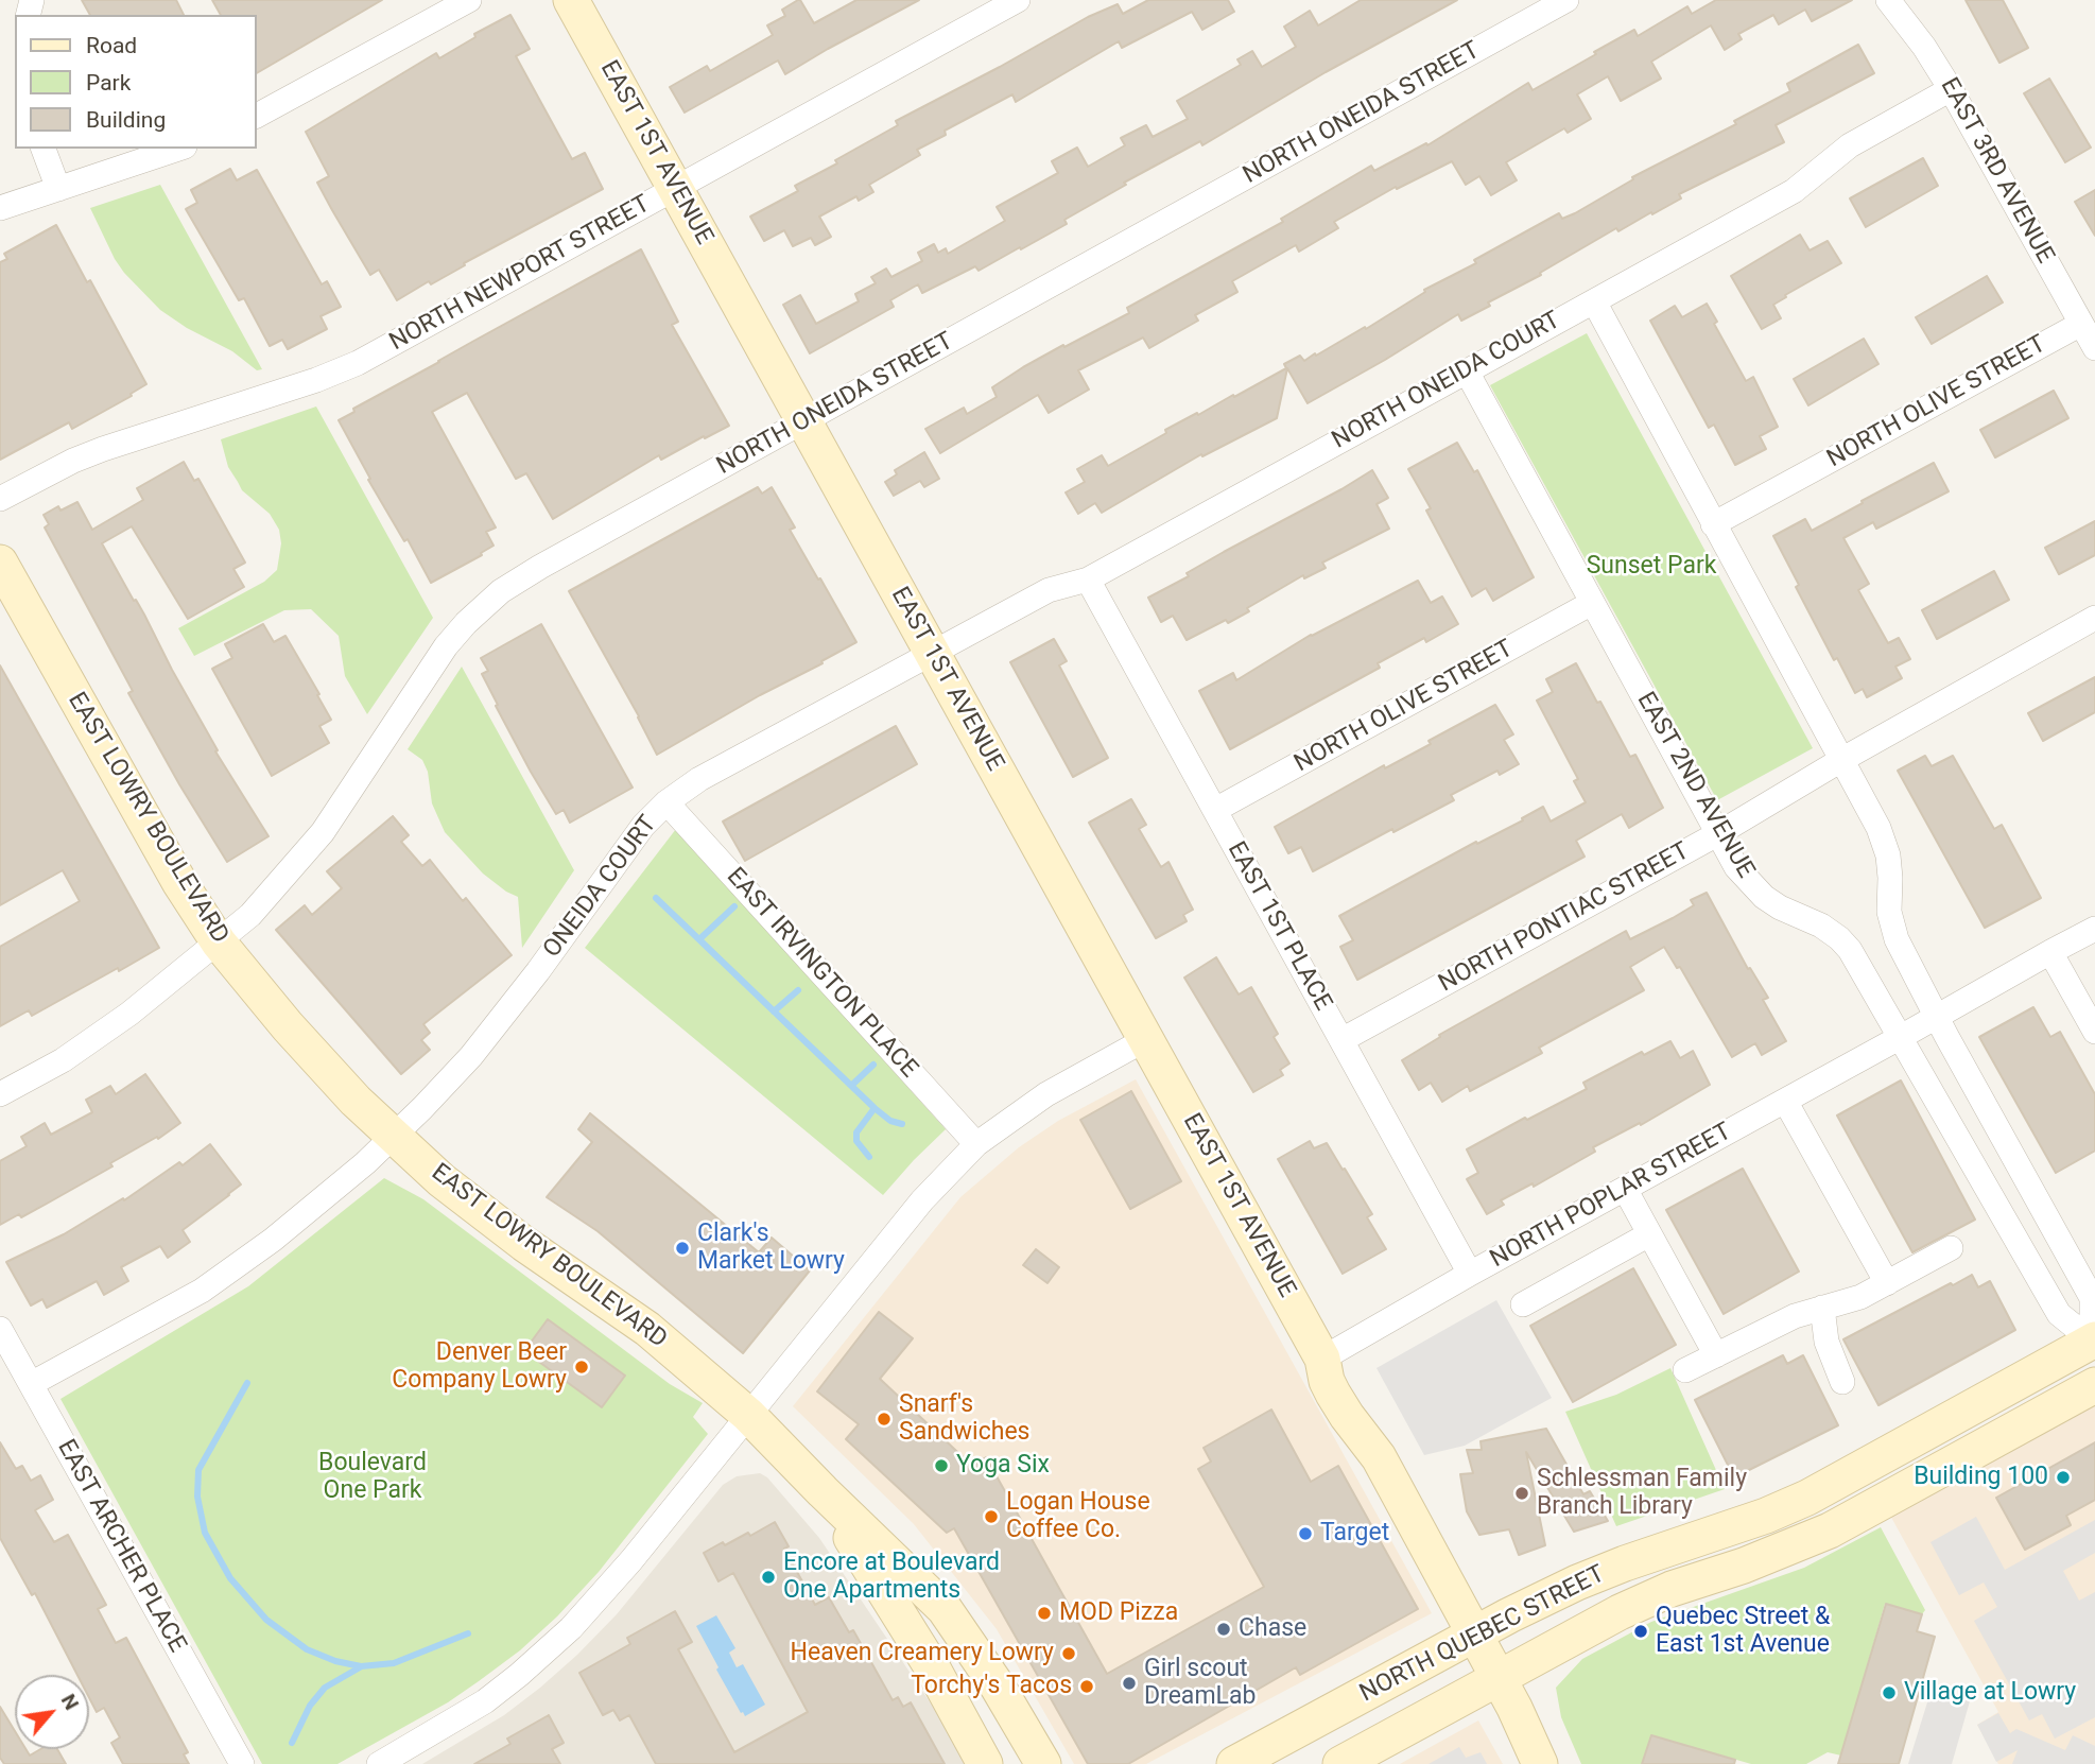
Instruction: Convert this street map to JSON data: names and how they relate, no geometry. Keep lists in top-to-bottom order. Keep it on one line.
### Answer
{"streets":{"street":["NORTH ONEIDA STREET","EAST 1ST AVENUE","EAST 3RD AVENUE","NORTH NEWPORT STREET","NORTH ONEIDA COURT","NORTH OLIVE STREET","EAST 2ND AVENUE","EAST LOWRY BOULEVARD","ONEIDA COURT","NORTH PONTIAC STREET","EAST 1ST PLACE","EAST IRVINGTON PLACE","NORTH POPLAR STREET","EAST ARCHER PLACE","NORTH QUEBEC STREET"]},"crossings":[["NORTH ONEIDA STREET","EAST 1ST AVENUE"],["NORTH ONEIDA STREET","EAST LOWRY BOULEVARD"],["EAST 1ST AVENUE","NORTH NEWPORT STREET"],["EAST 1ST AVENUE","NORTH ONEIDA COURT"],["EAST 1ST AVENUE","ONEIDA COURT"],["EAST 1ST AVENUE","NORTH POPLAR STREET"],["EAST 1ST AVENUE","NORTH QUEBEC STREET"],["EAST 3RD AVENUE","NORTH ONEIDA COURT"],["EAST 3RD AVENUE","NORTH OLIVE STREET"],["NORTH ONEIDA COURT","EAST 2ND AVENUE"],["NORTH ONEIDA COURT","ONEIDA COURT"],["NORTH ONEIDA COURT","EAST 1ST PLACE"],["NORTH OLIVE STREET","EAST 2ND AVENUE"],["NORTH OLIVE STREET","EAST 1ST PLACE"],["EAST 2ND AVENUE","NORTH PONTIAC STREET"],["EAST 2ND AVENUE","NORTH POPLAR STREET"],["EAST 2ND AVENUE","NORTH QUEBEC STREET"],["EAST LOWRY BOULEVARD","ONEIDA COURT"],["ONEIDA COURT","EAST IRVINGTON PLACE"],["ONEIDA COURT","EAST ARCHER PLACE"],["NORTH PONTIAC STREET","EAST 1ST PLACE"],["EAST 1ST PLACE","NORTH POPLAR STREET"]],"parks":["Sunset Park","Boulevard One Park"],"places":["Clark's Market Lowry","Denver Beer Company Lowry","Snarf's Sandwiches","Yoga Six","Building 100","Schlessman Family Branch Library","Logan House Coffee Co.","Target","Encore at Boulevard One Apartments","MOD Pizza","Chase","Quebec Street & East 1st Avenue","Heaven Creamery Lowry","Girl scout DreamLab","Torchy's Tacos","Village at Lowry"],"legend":["Road","Park","Building"],"north":"top right"}
